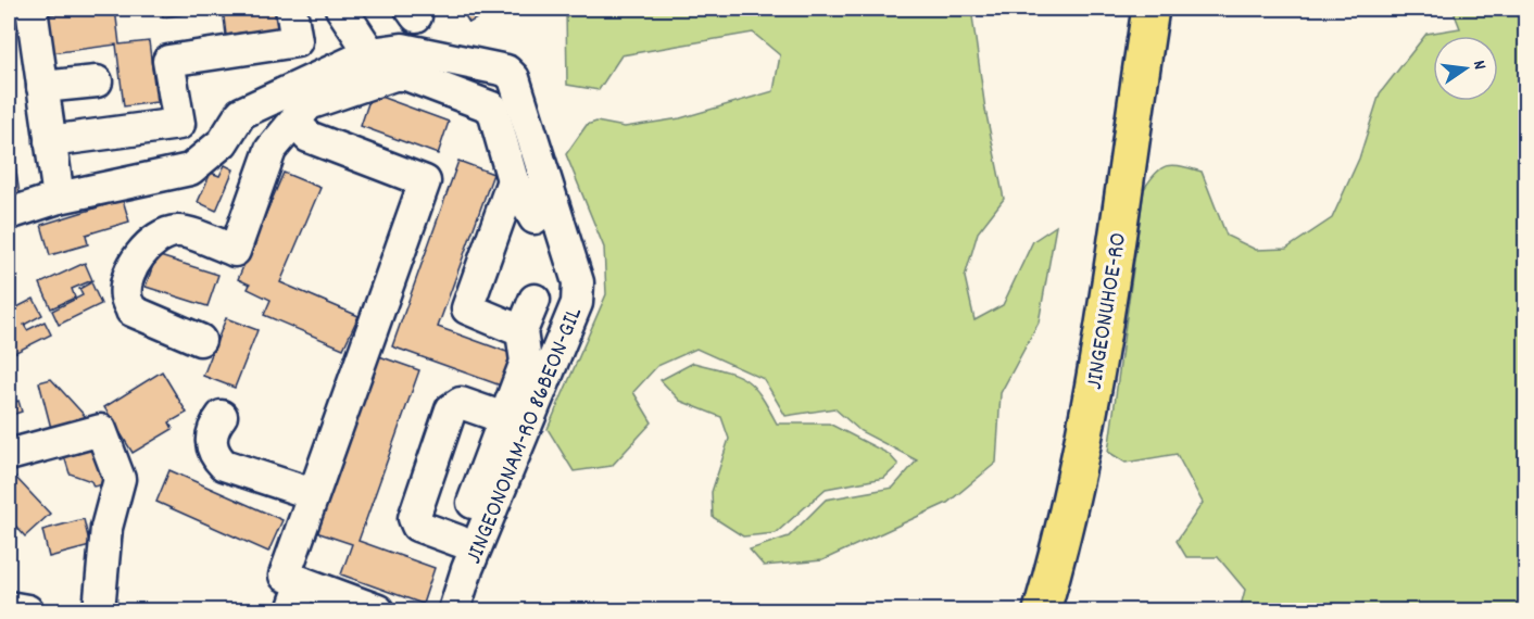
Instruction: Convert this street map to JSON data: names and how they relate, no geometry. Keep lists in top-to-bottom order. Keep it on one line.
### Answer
{"streets":{"main road":["JINGEONUHOE-RO"],"street":["JINGEONONAM-RO 86BEON-GIL"]},"north":"right"}
